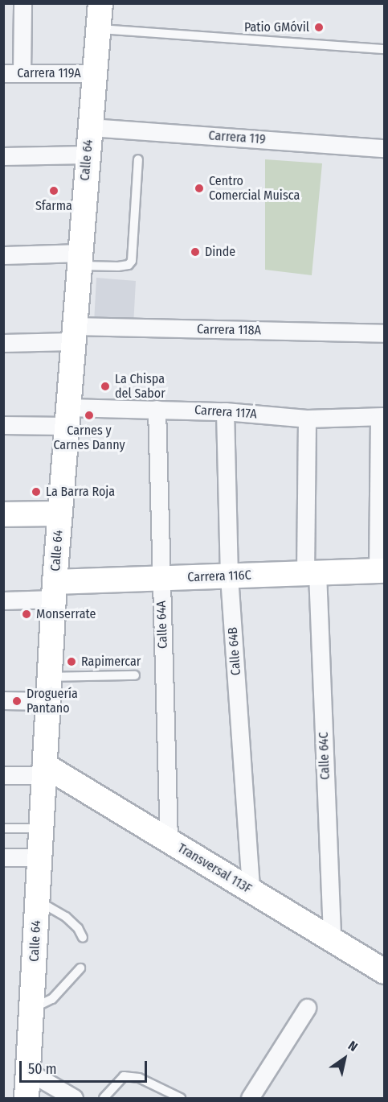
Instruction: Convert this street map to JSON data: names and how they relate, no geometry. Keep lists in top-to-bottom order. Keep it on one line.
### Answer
{"streets":{"street":["Carrera 119A","Carrera 119","Calle 64","Carrera 118A","Carrera 117A","Carrera 116C","Calle 64A","Calle 64B","Calle 64C","Transversal 113F"]},"crossings":[["Carrera 119A","Calle 64"],["Carrera 119","Calle 64"],["Calle 64","Carrera 118A"],["Calle 64","Carrera 117A"],["Calle 64","Carrera 116C"],["Calle 64","Transversal 113F"],["Carrera 117A","Calle 64A"],["Carrera 117A","Calle 64B"],["Carrera 117A","Calle 64C"],["Carrera 116C","Calle 64A"],["Carrera 116C","Calle 64B"],["Carrera 116C","Calle 64C"],["Calle 64A","Transversal 113F"],["Calle 64B","Transversal 113F"],["Calle 64C","Transversal 113F"]],"places":["Patio GMóvil","Centro Comercial Muisca","Sfarma","Dinde","La Chispa del Sabor","Carnes y Carnes Danny","La Barra Roja","Monserrate","Rapimercar","Droguería Pantano"],"scale_bar":"50 m","north":"top right"}
